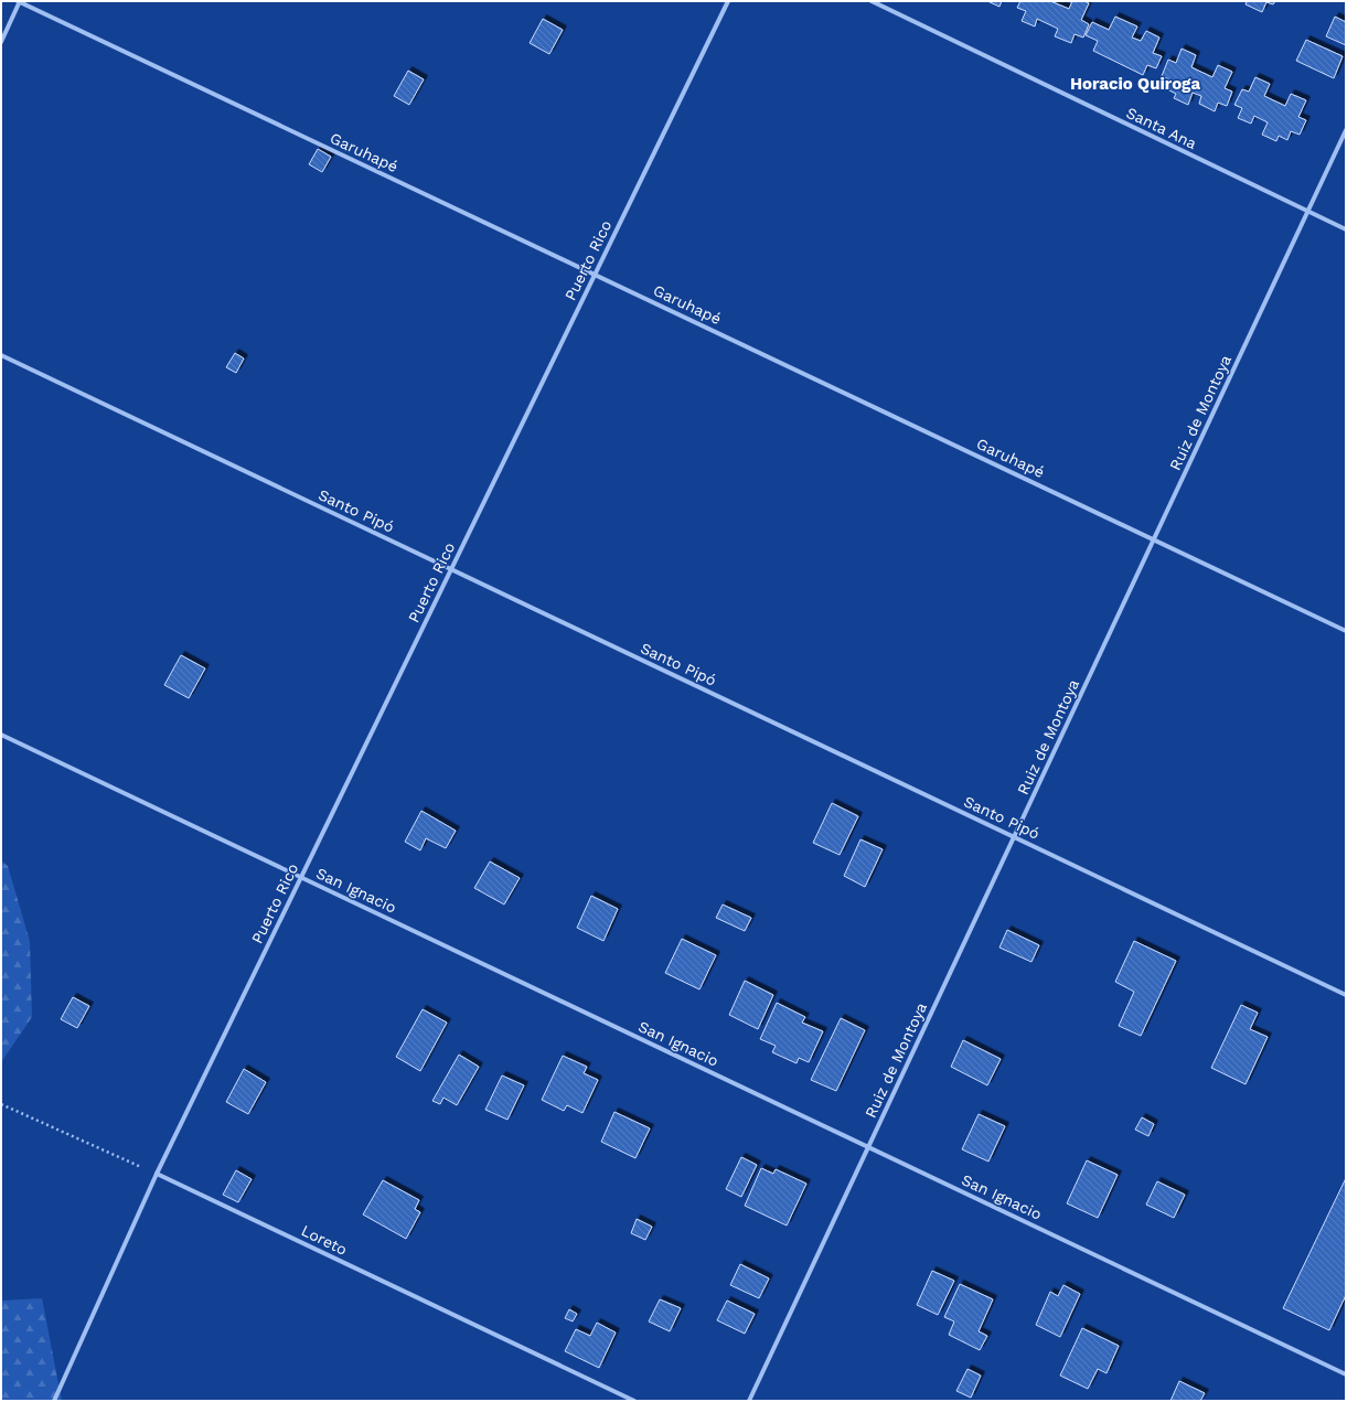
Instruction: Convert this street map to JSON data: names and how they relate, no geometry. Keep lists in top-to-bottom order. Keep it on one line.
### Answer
{"streets":{"street":["Santa Ana","Garuhapé","Puerto Rico","Ruiz de Montoya","Santo Pipó","San Ignacio","Loreto"]},"crossings":[["Santa Ana","Ruiz de Montoya"],["Garuhapé","Puerto Rico"],["Garuhapé","Ruiz de Montoya"],["Puerto Rico","Santo Pipó"],["Puerto Rico","San Ignacio"],["Puerto Rico","Loreto"],["Ruiz de Montoya","Santo Pipó"],["Ruiz de Montoya","San Ignacio"]],"districts":["Horacio Quiroga"]}
